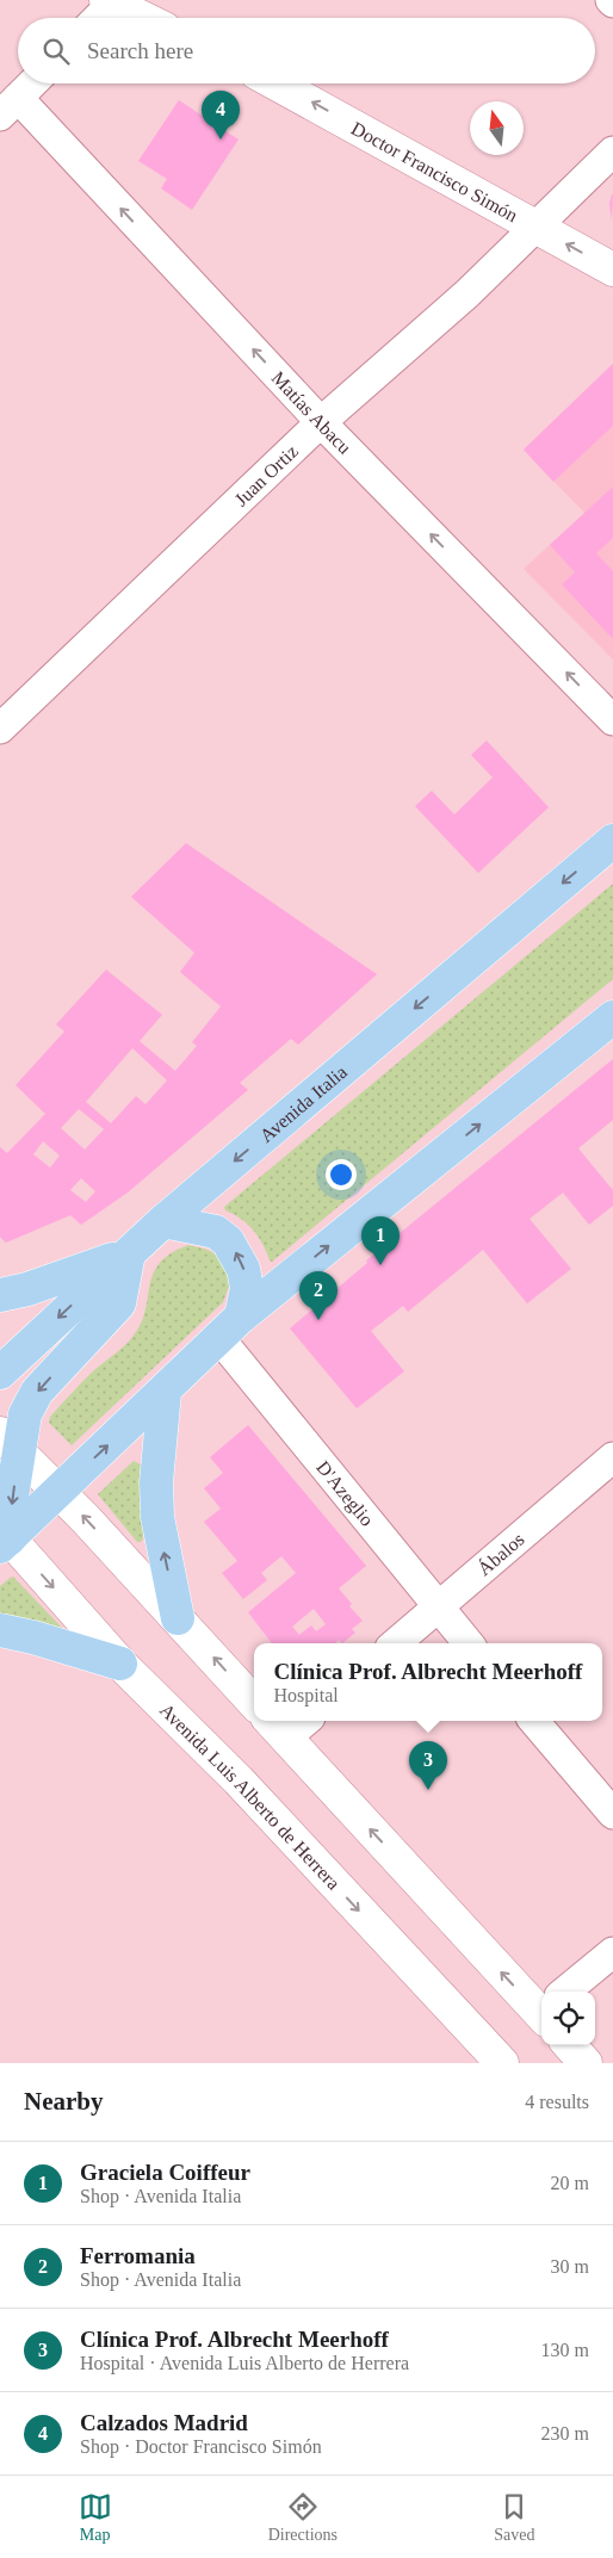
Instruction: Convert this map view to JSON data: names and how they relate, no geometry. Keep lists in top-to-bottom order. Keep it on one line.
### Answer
{"streets":{"main road":["Doctor Francisco Simón","Avenida Italia","Avenida Luis Alberto de Herrera"],"street":["Matías Abacu","Juan Ortiz","D'Azeglio","Ábalos"]},"crossings":[["Doctor Francisco Simón","Juan Ortiz"],["Matías Abacu","Juan Ortiz"],["D'Azeglio","Ábalos"]],"one_way":["Doctor Francisco Simón","Matías Abacu"],"north":"top","page":{"search":"Search here","pins":["4","1","2","3"],"popup":["Clínica Prof. Albrecht Meerhoff","Hospital"],"heading":["Nearby","4 results"],"list":[{"mark":"1","name":"Graciela Coiffeur","note":"Shop · Avenida Italia","value":"20 m"},{"mark":"2","name":"Ferromania","note":"Shop · Avenida Italia","value":"30 m"},{"mark":"3","name":"Clínica Prof. Albrecht Meerhoff","note":"Hospital · Avenida Luis Alberto de Herrera","value":"130 m"},{"mark":"4","name":"Calzados Madrid","note":"Shop · Doctor Francisco Simón","value":"230 m"}],"nav":["Map","Directions","Saved"]}}
